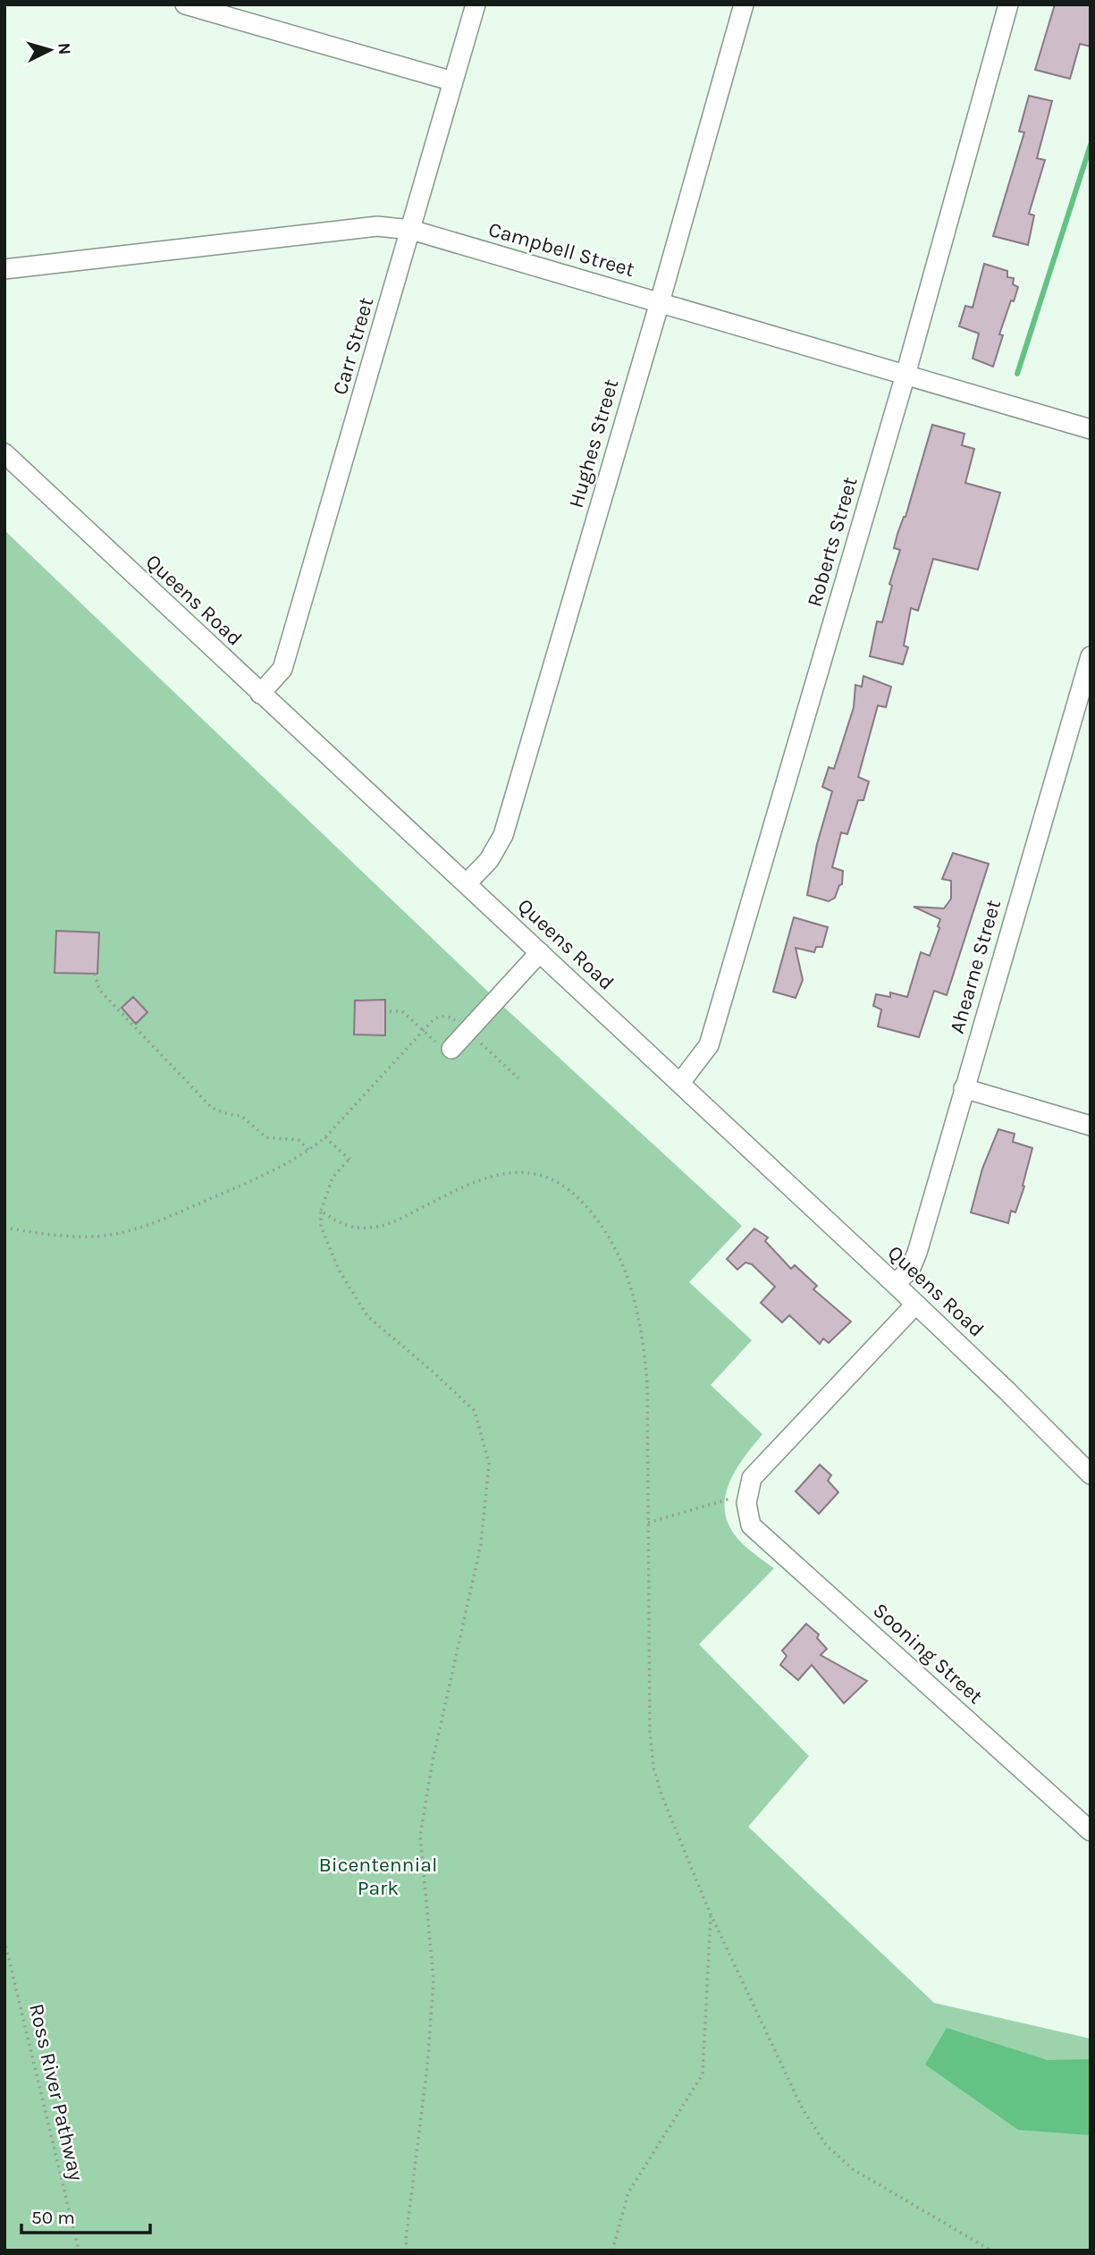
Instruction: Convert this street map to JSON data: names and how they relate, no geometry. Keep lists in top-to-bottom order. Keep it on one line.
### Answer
{"streets":{"street":["Campbell Street","Carr Street","Hughes Street","Roberts Street","Queens Road","Ahearne Street","Sooning Street"],"path":["Ross River Pathway"]},"crossings":[["Campbell Street","Carr Street"],["Campbell Street","Hughes Street"],["Campbell Street","Roberts Street"],["Carr Street","Queens Road"],["Hughes Street","Queens Road"],["Roberts Street","Queens Road"],["Queens Road","Ahearne Street"]],"parks":["Bicentennial Park"],"scale_bar":"50 m","north":"right"}
